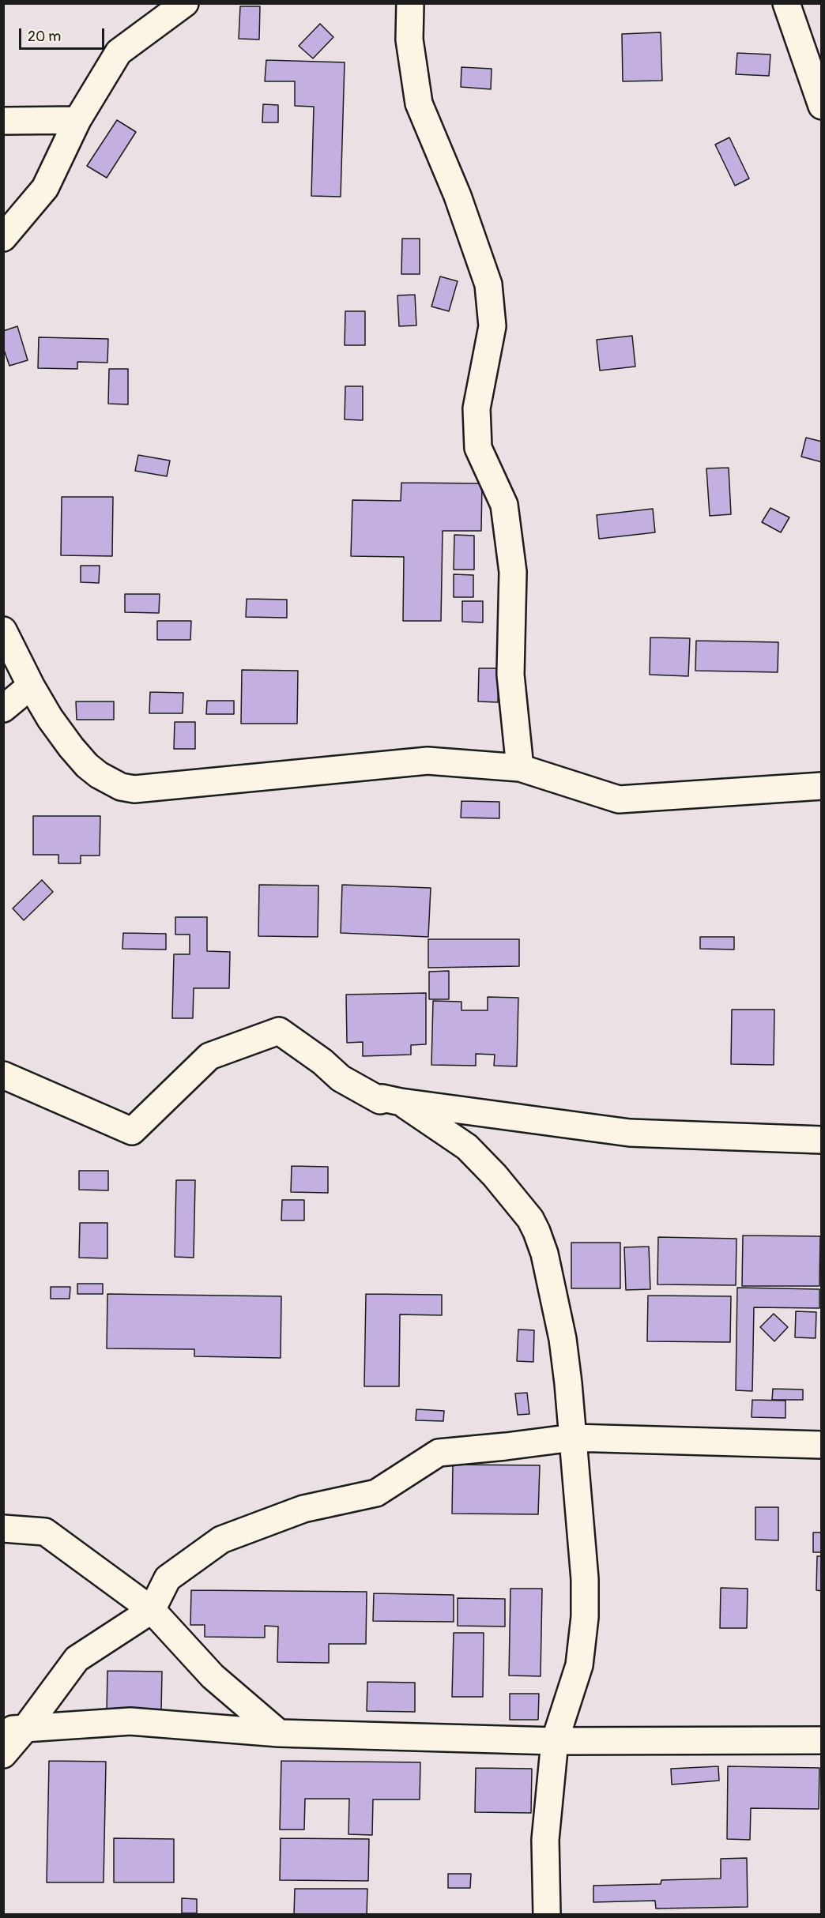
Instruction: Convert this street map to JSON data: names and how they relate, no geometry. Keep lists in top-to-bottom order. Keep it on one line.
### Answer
{"scale_bar":"20 m"}
